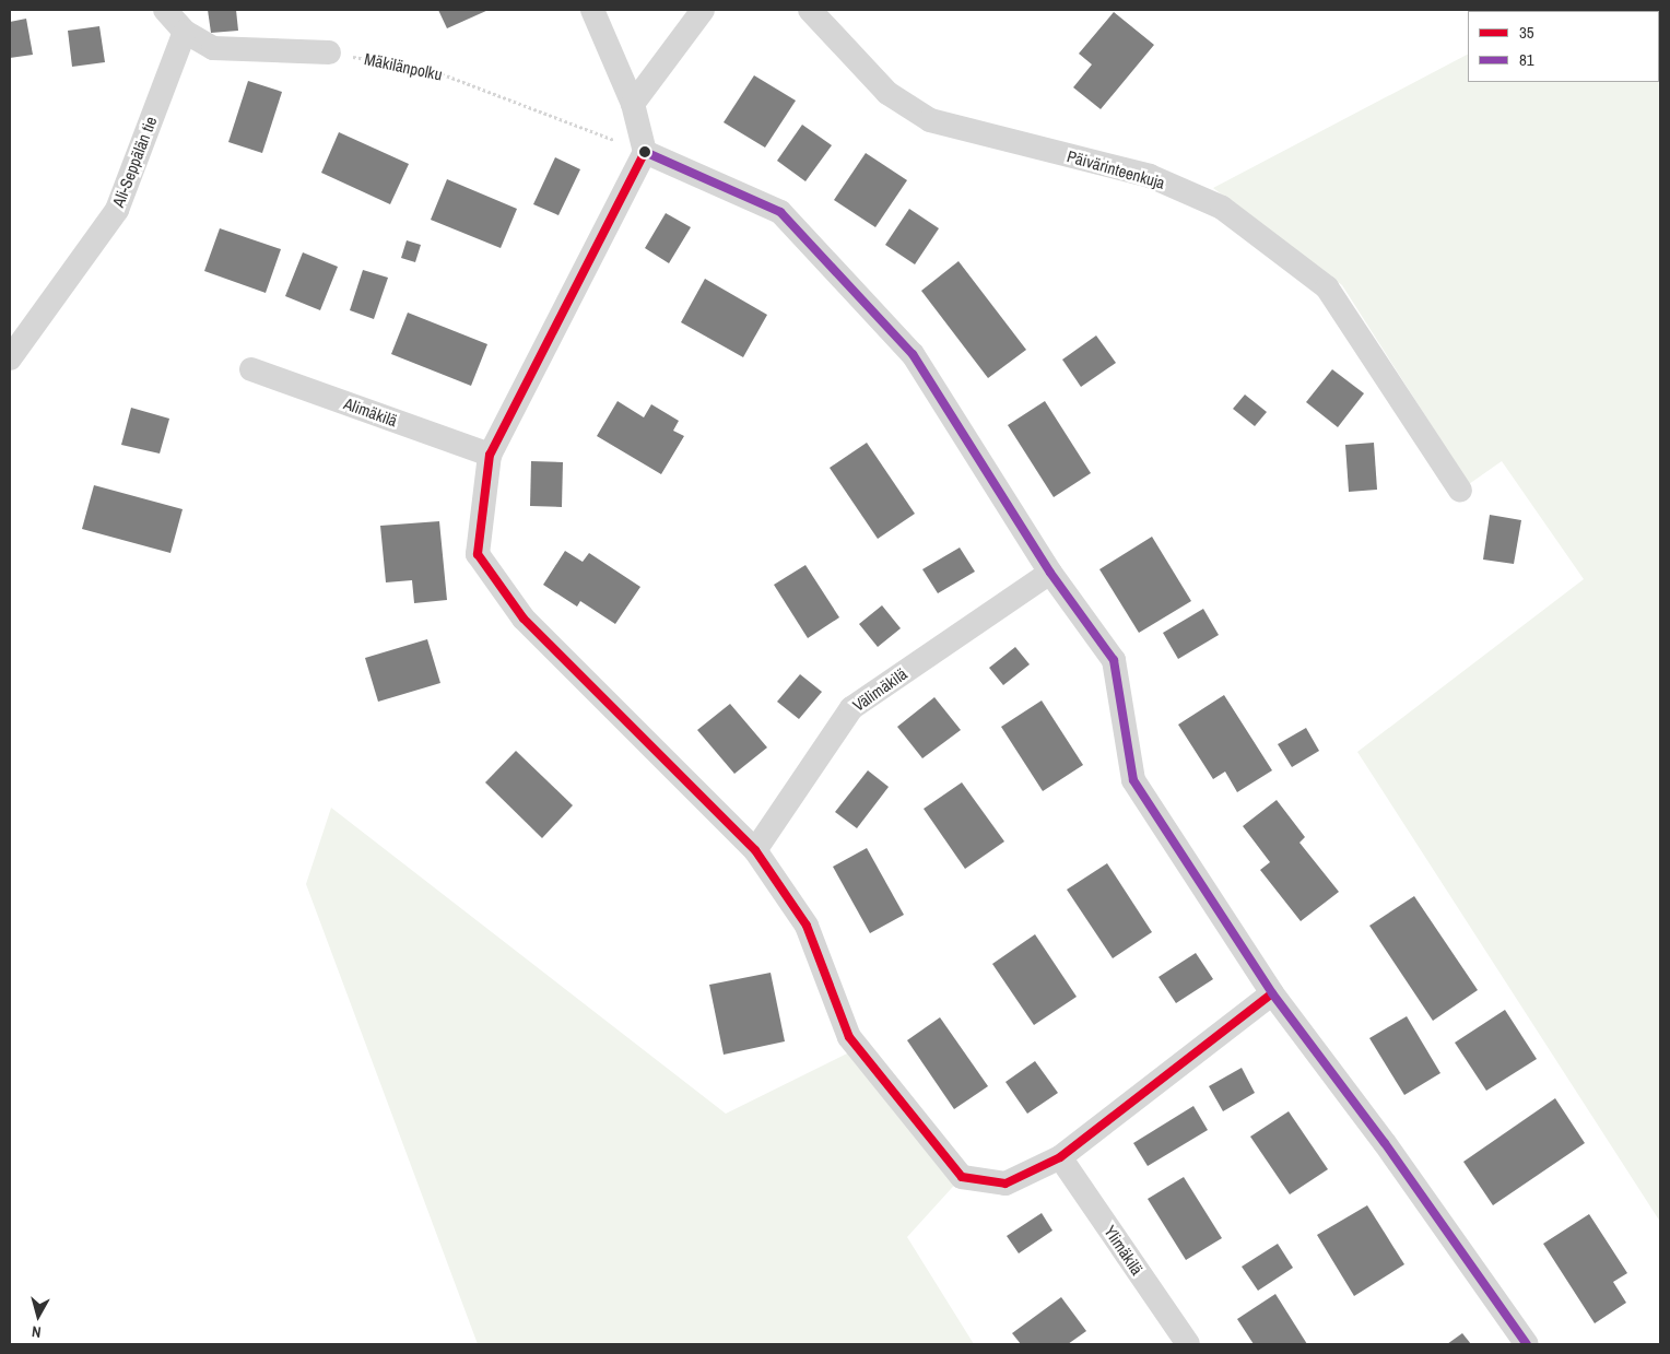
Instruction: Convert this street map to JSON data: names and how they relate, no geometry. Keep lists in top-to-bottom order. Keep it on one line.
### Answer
{"streets":{"street":["Ali-Seppälän tie","Päivärinteenkuja","Alimäkilä","Välimäkilä","Ylimäkilä"],"path":["Mäkilänpolku"]},"lines":["transit line 35","transit line 81"],"legend":["35","81"],"north":"bottom"}
